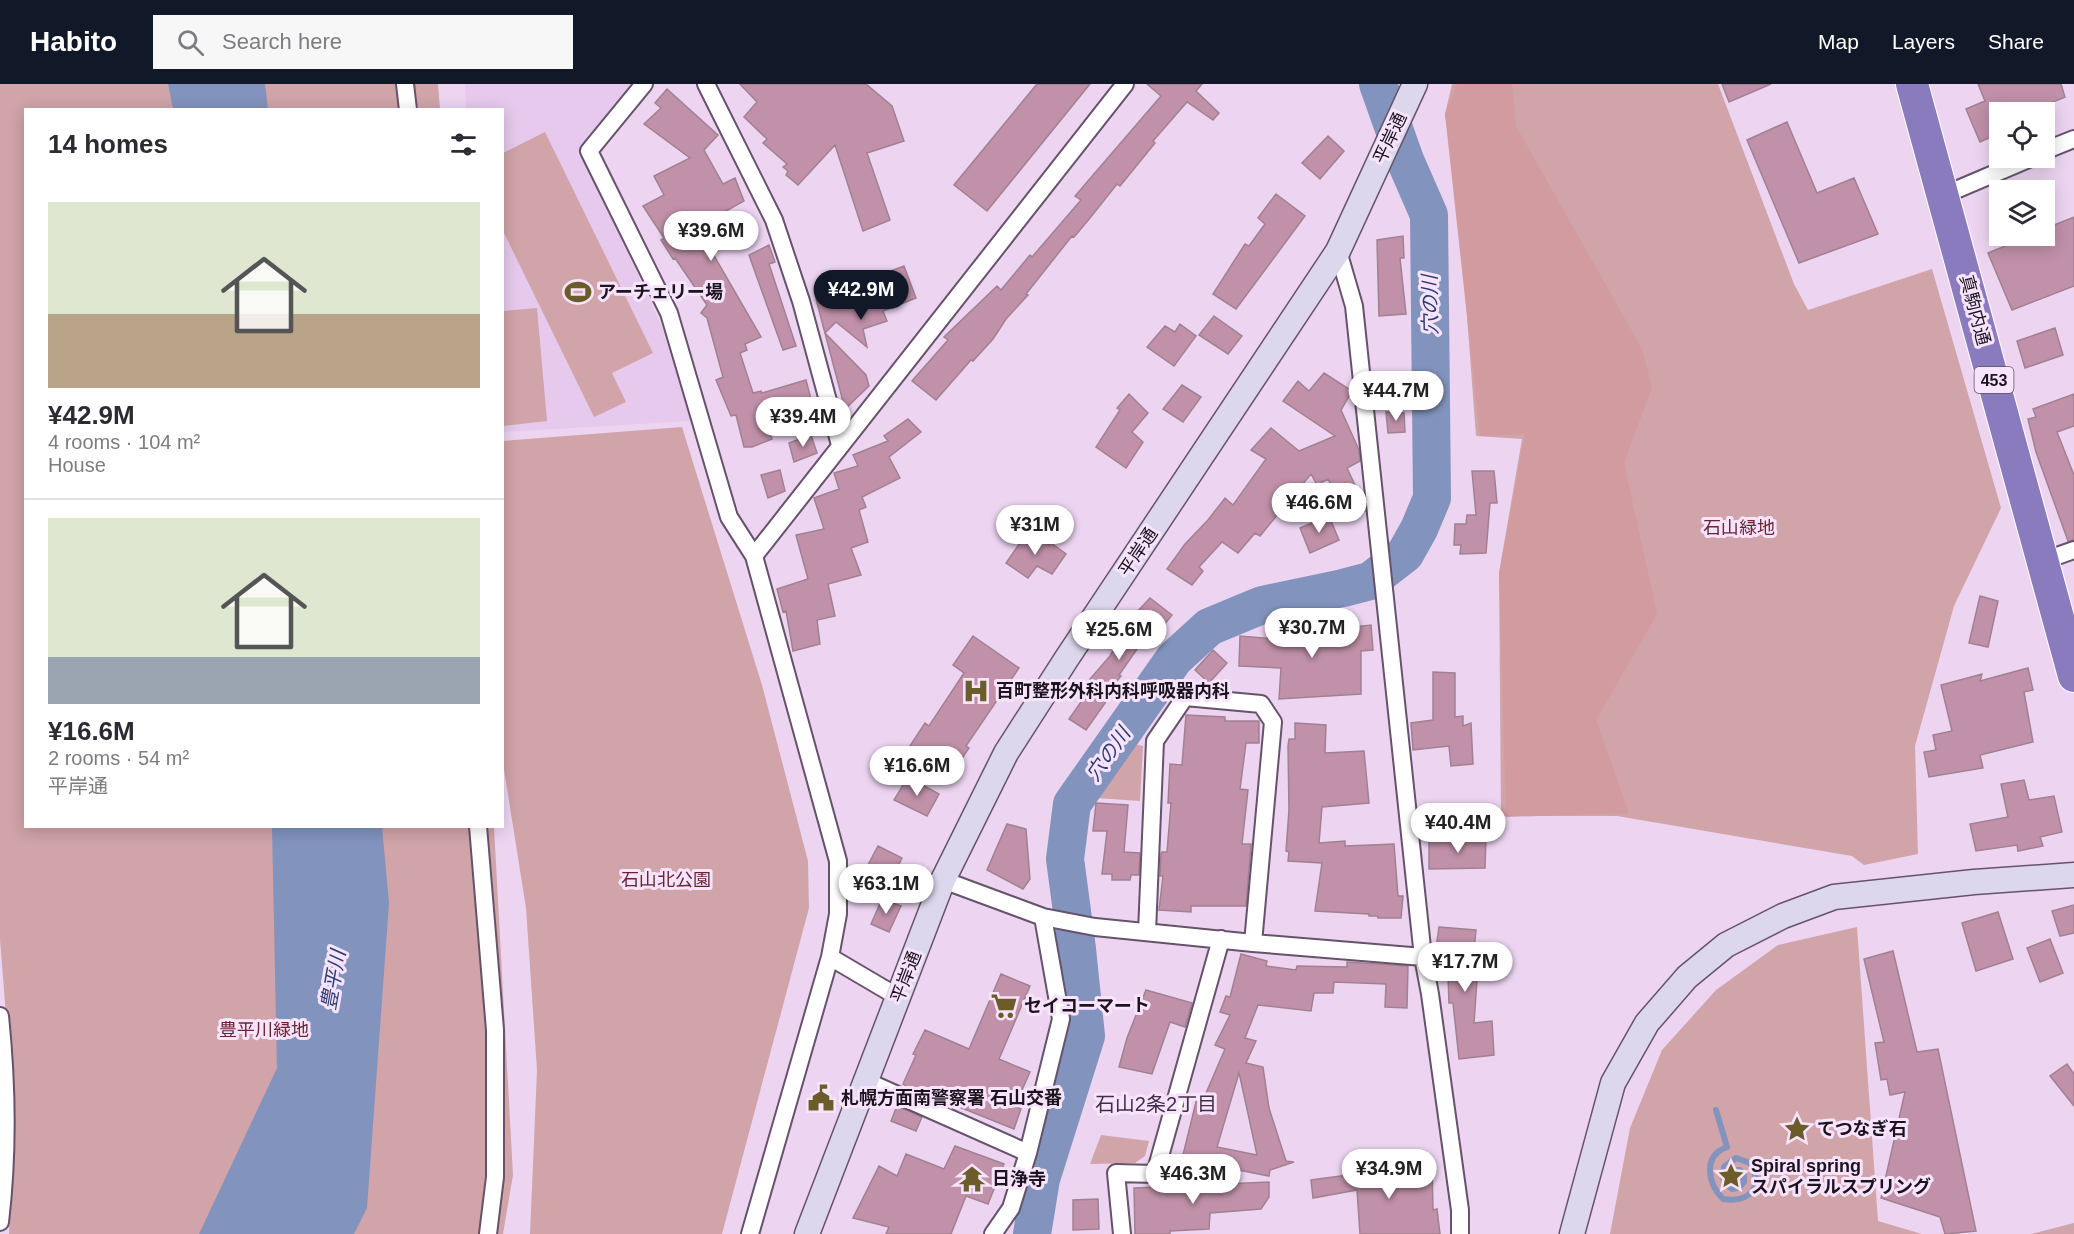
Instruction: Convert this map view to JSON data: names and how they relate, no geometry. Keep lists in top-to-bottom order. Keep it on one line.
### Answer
{"streets":{"highway":["真駒内通","453"],"street":["平岸通"]},"districts":["石山2条2丁目"],"water":["穴の川","豊平川"],"parks":["石山緑地","石山北公園","豊平川緑地"],"places":{"sports":["アーチェリー場"],"hospital":["百町整形外科内科呼吸器内科"],"supermarket":["セイコーマート"],"public building":["札幌方面南警察署 石山交番"],"place":["てつなぎ石","Spiral spring スパイラルスプリング"],"temple":["日浄寺"]},"page":{"header":"Habito","search":"Search here","nav":["Map","Layers","Share"],"heading":"14 homes","list":[{"name":"¥42.9M","note":"4 rooms · 104 m² · House"},{"name":"¥16.6M","note":"2 rooms · 54 m² · 平岸通"}],"price":["¥39.6M","¥42.9M","¥44.7M","¥39.4M","¥46.6M","¥31M","¥30.7M","¥25.6M","¥16.6M","¥40.4M","¥63.1M","¥17.7M","¥34.9M","¥46.3M"]}}
